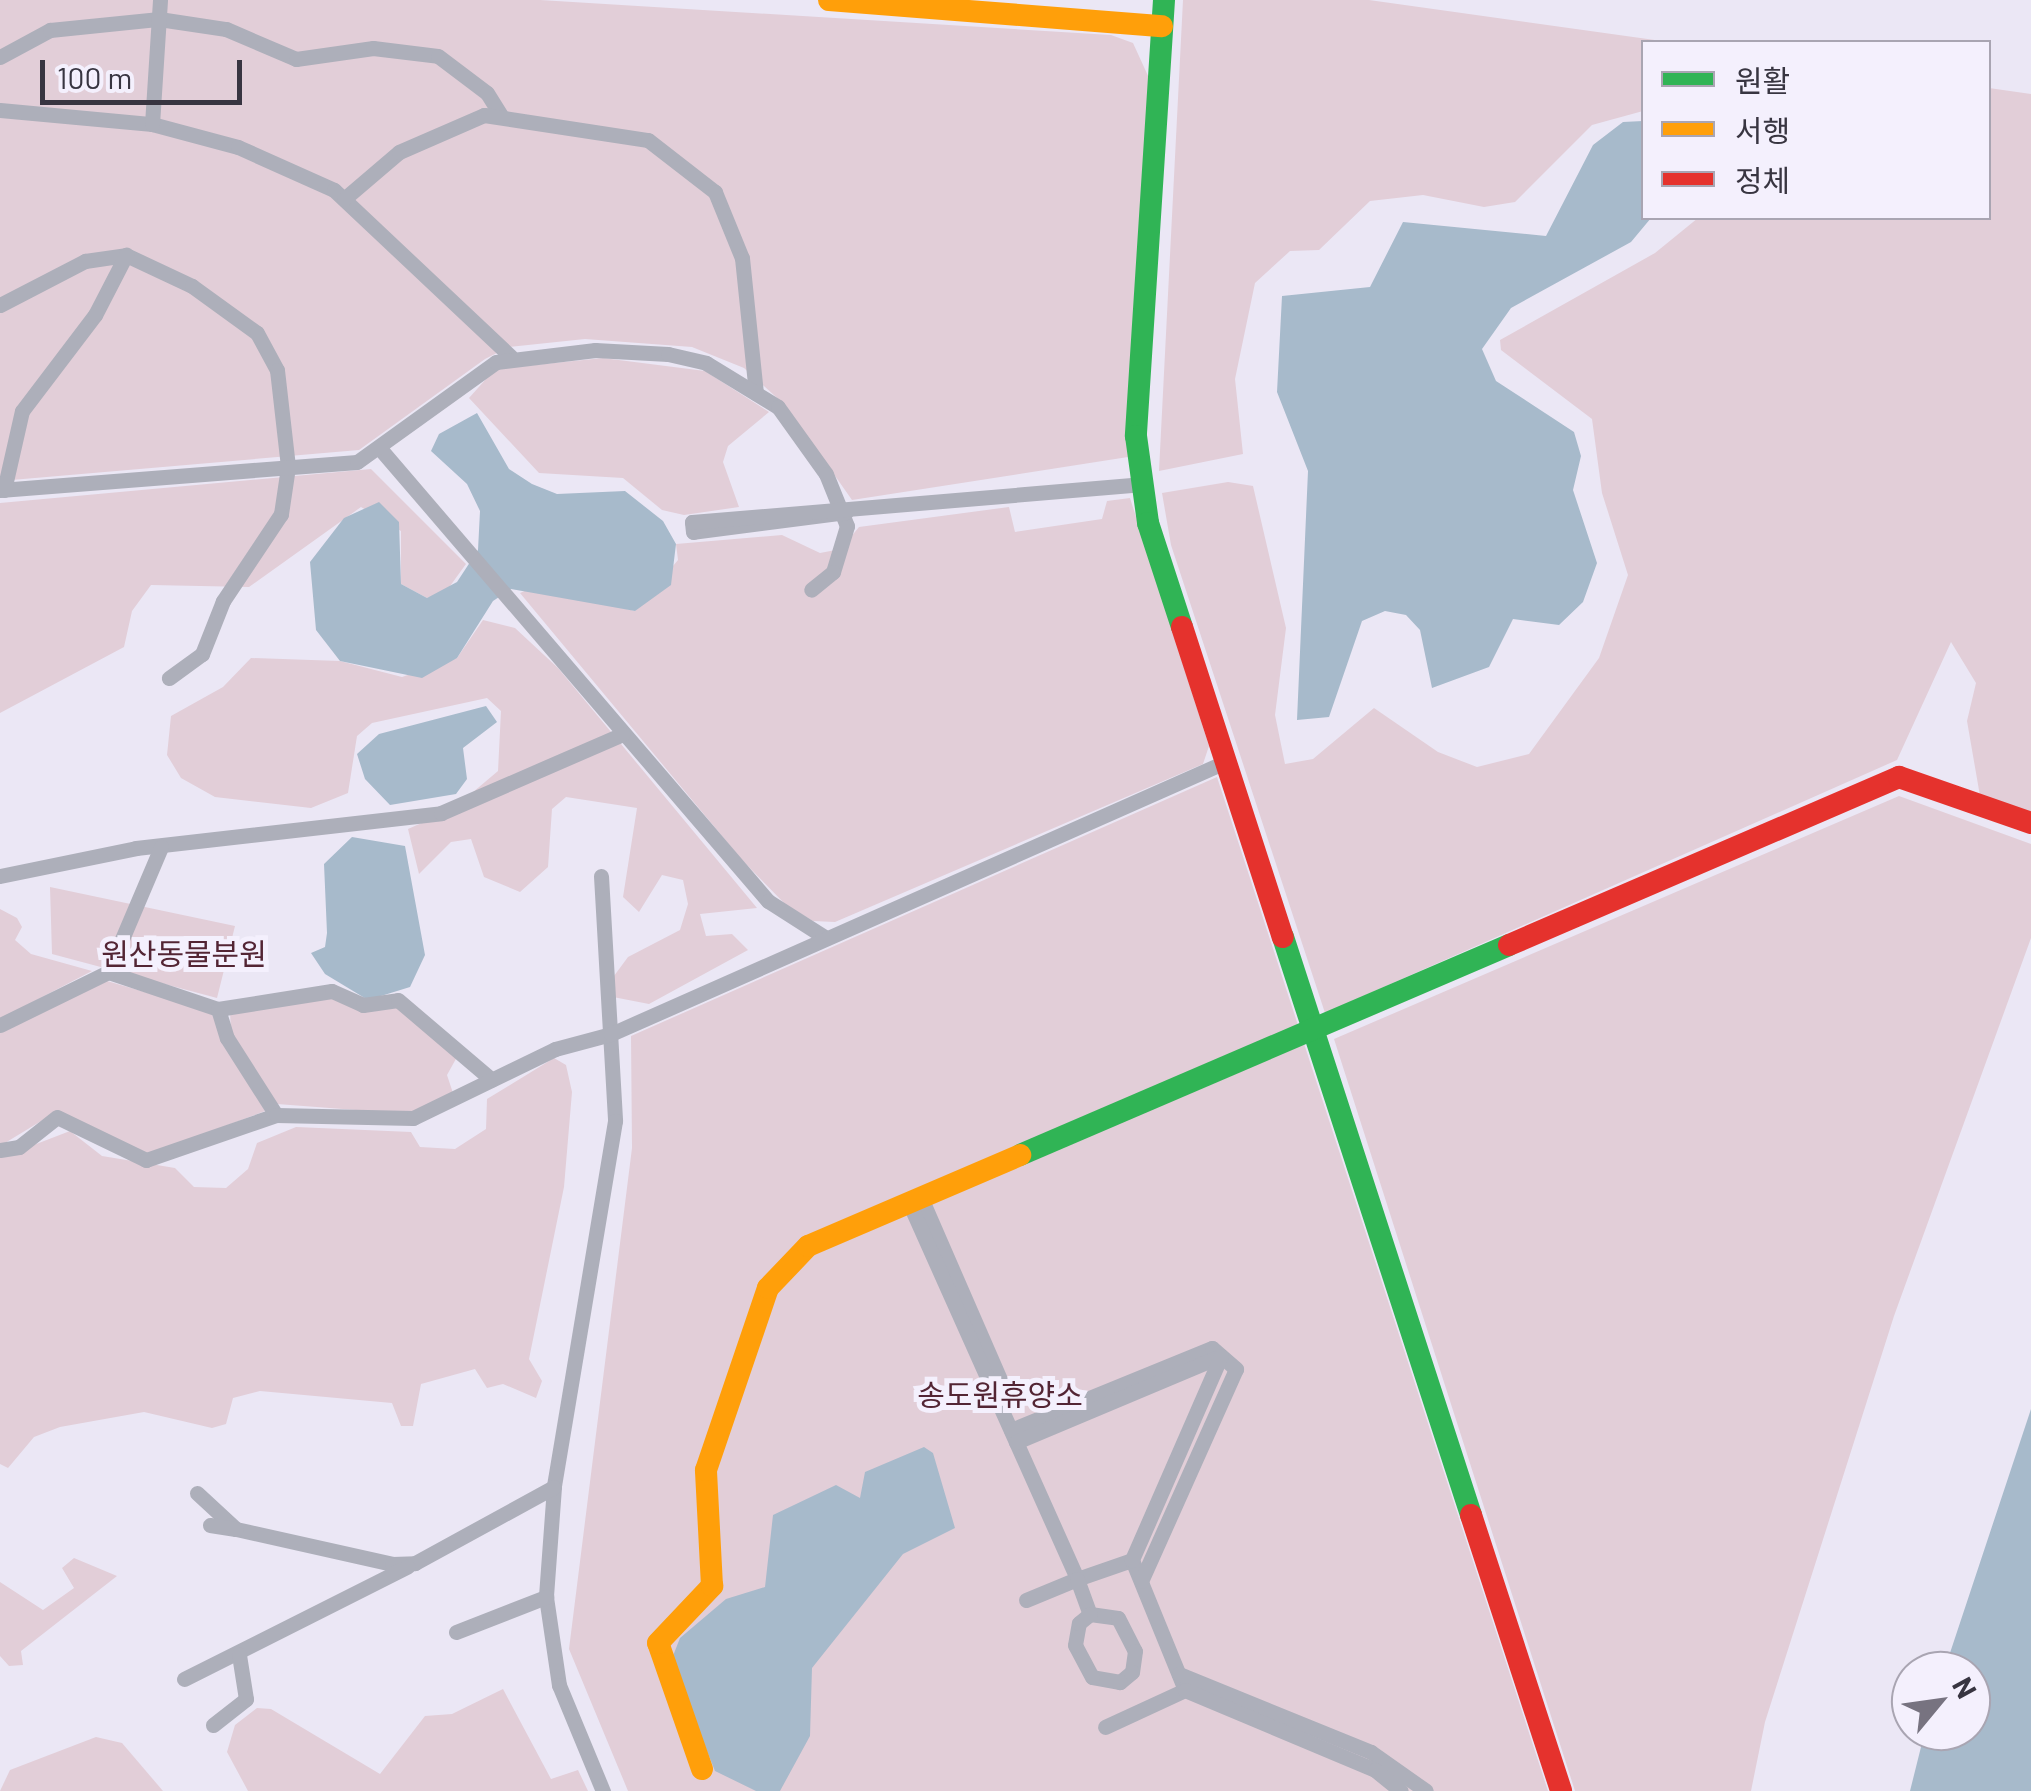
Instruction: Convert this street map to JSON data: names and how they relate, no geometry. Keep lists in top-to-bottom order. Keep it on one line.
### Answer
{"parks":["원산동물분원","송도원휴양소"],"legend":["원활","서행","정체"],"scale_bar":"100 m","north":"top right"}
